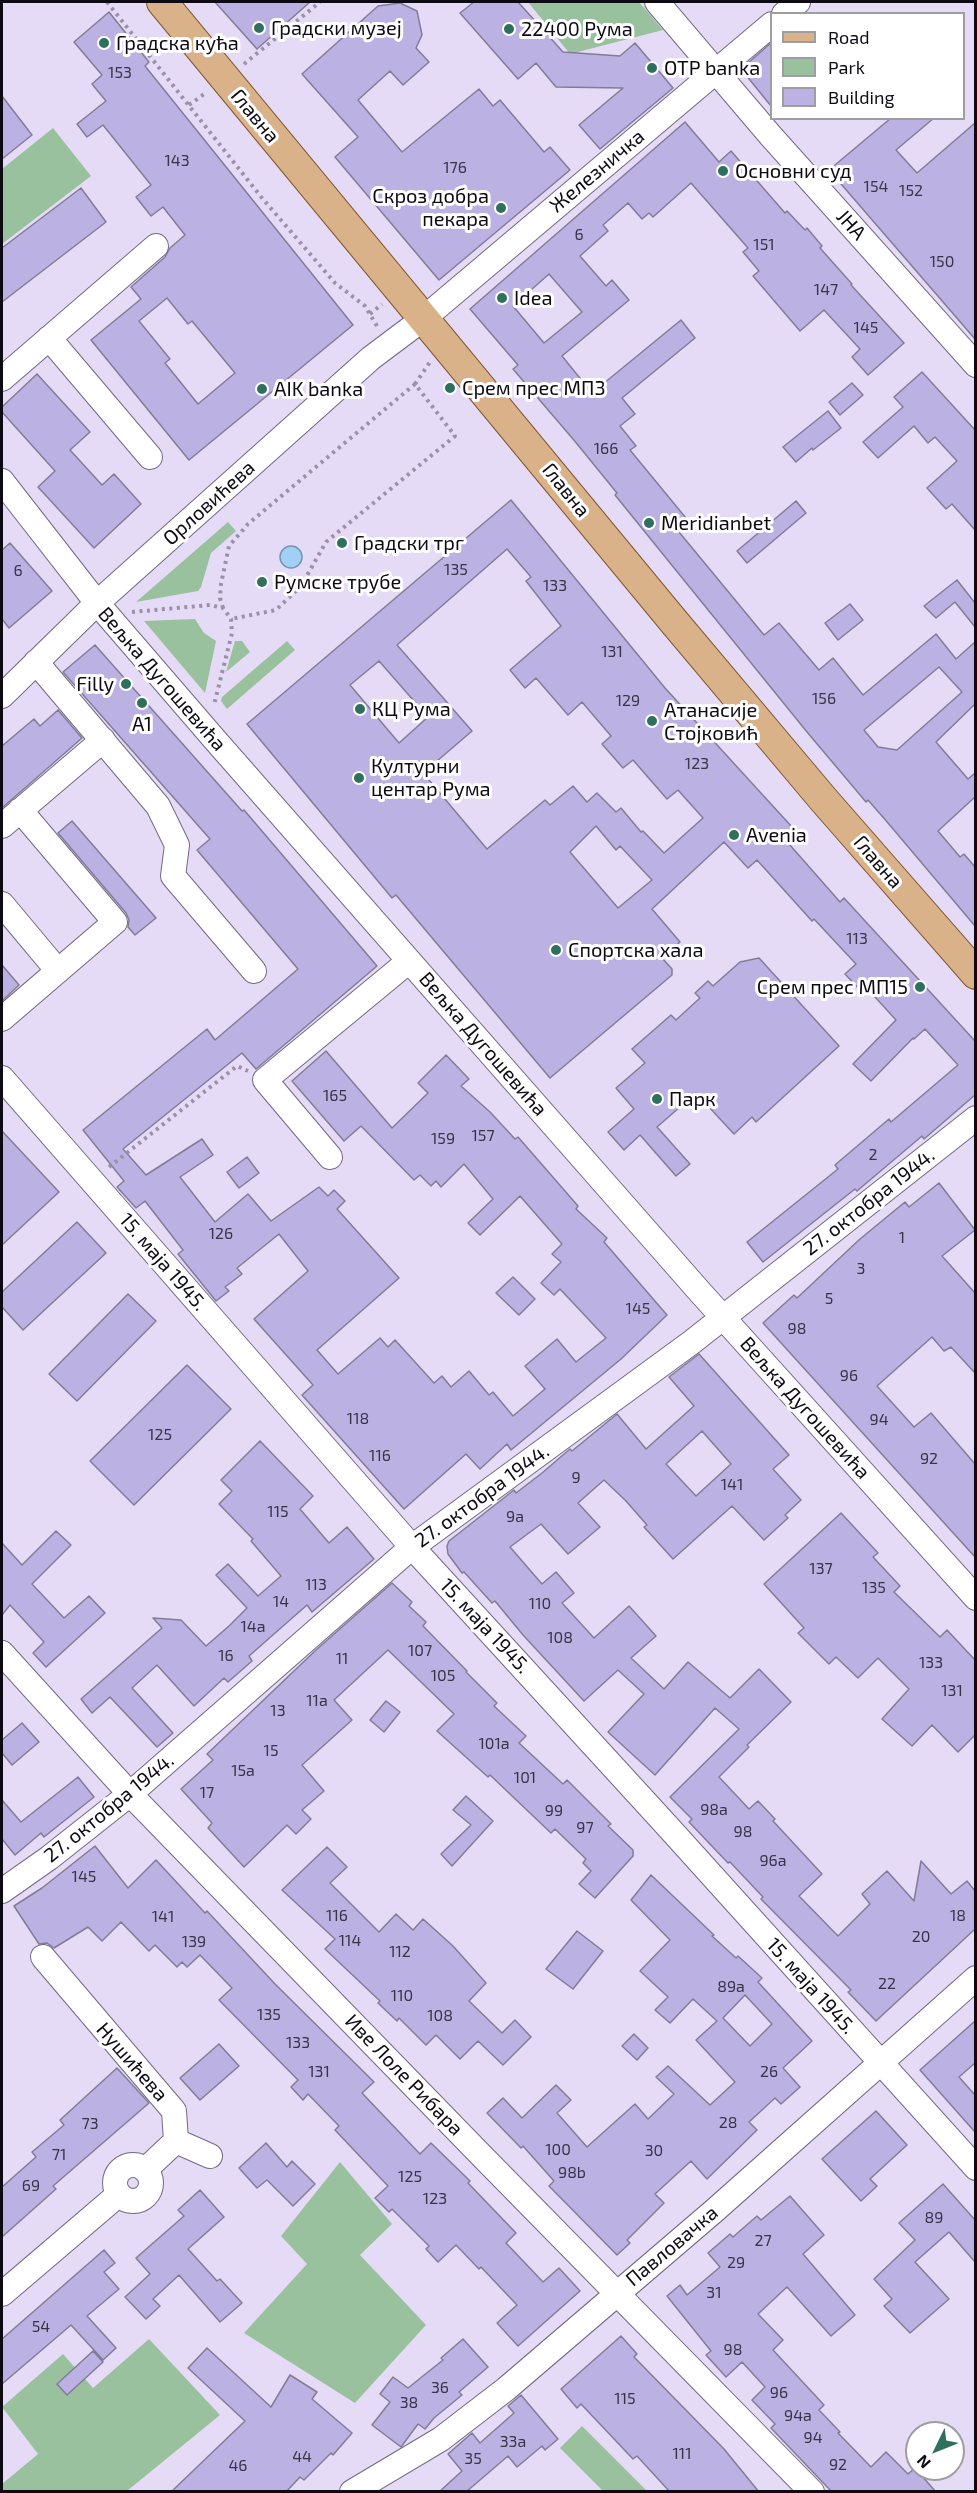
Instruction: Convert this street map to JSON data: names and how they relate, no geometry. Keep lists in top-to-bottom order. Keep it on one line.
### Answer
{"streets":{"main road":["Главна"],"street":["Железничка","ЈНА","Орловићева","Вељка Дугошевића","27. октобра 1944.","15. маја 1945.","Нушићева","Иве Лоле Рибара","Павловачка"]},"crossings":[["Главна","Железничка"],["Главна","Орловићева"],["Железничка","ЈНА"],["Железничка","Орловићева"],["Орловићева","Вељка Дугошевића"],["Вељка Дугошевића","27. октобра 1944."],["27. октобра 1944.","15. маја 1945."],["27. октобра 1944.","Иве Лоле Рибара"],["15. маја 1945.","Павловачка"],["Иве Лоле Рибара","Павловачка"]],"places":["Градски музеј","22400 Рума","Градска кућа","OTP banka","Основни суд","Скроз добра пекара","Idea","Срем прес МП3","AIK banka","Meridianbet","Градски трг","Румске трубе","Filly","A1","КЦ Рума","Атанасије Стојковић","Културни центар Рума","Avenia","Спортска хала","Срем прес МП15","Парк"],"house_numbers":["153","143","176","154","152","6","151","150","147","145","166","135","6","133","131","156","129","123","113","165","157","159","2","126","1","3","5","145","98","96","118","94","125","116","92","9","141","115","9a","137","113","135","14","110","14a","108","107","16","11","133","105","131","11a","13","101a","15","15a","101","17","98a","99","97","98","96a","145","116","18","141","20","114","139","112","22","89a","110","135","108","133","131","26","28","73","100","30","71","98b","125","69","123","89","27","29","31","54","98","36","96","115","38","94a","94","33a","111","44","35","92","46"],"legend":["Road","Park","Building"],"north":"bottom left"}
